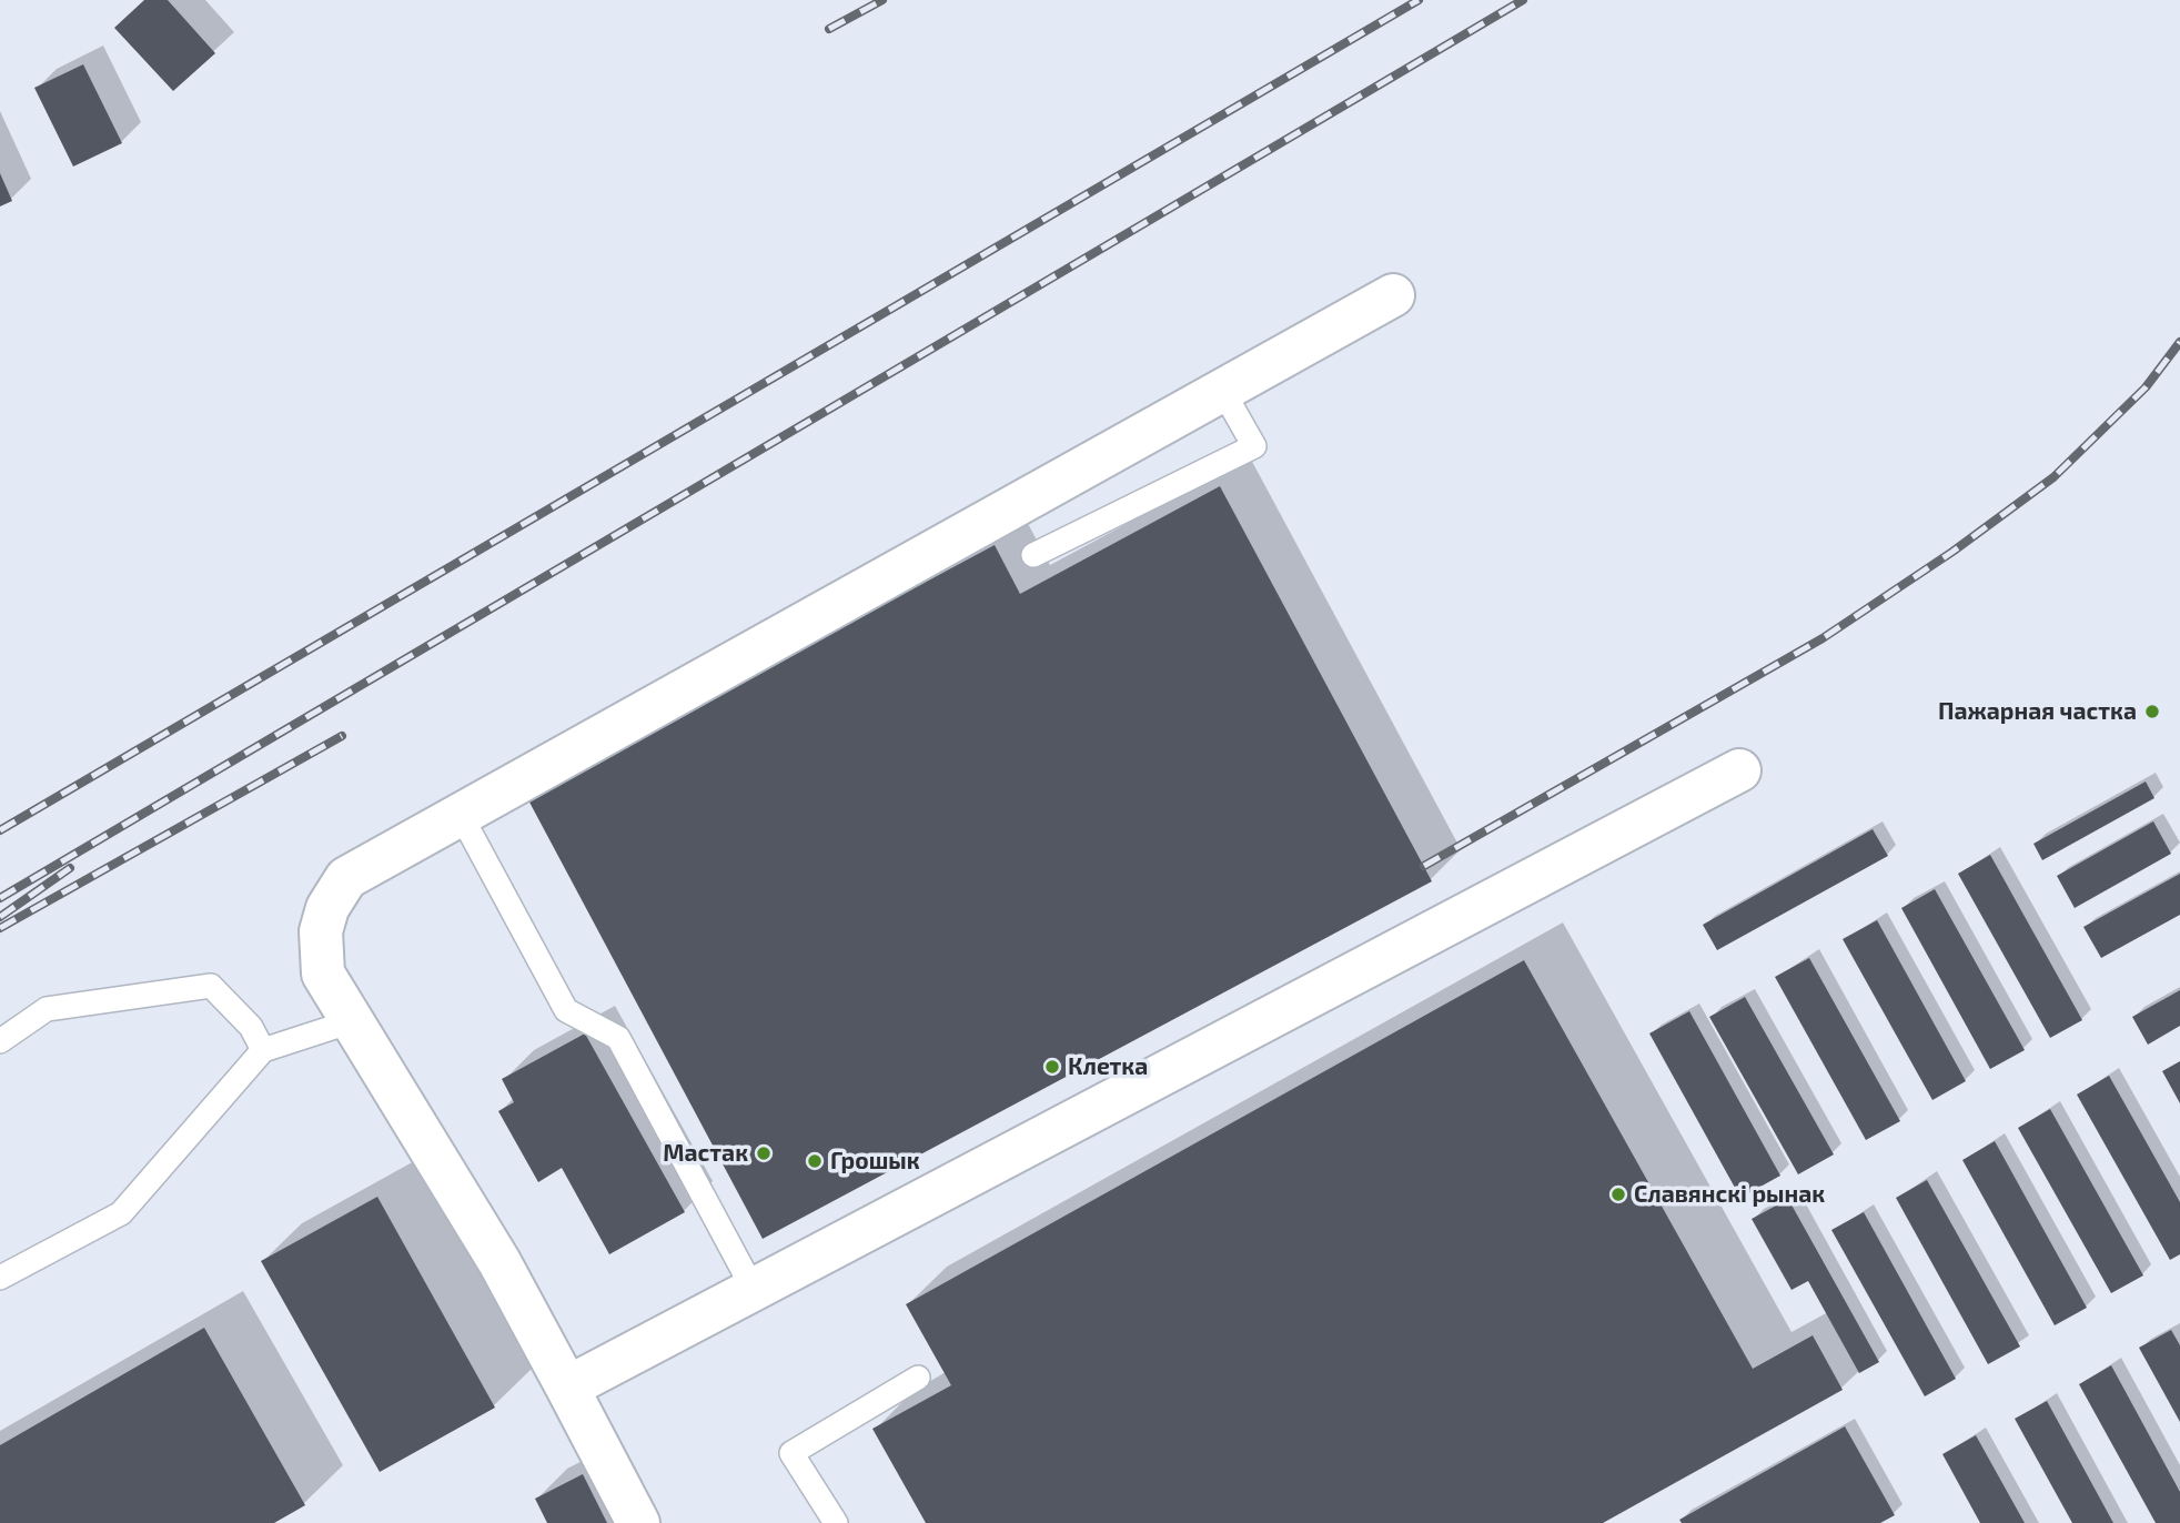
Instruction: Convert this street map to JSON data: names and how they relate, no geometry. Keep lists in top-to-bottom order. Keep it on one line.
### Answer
{"places":["Пажарная частка","Клетка","Мастак","Грошык","Славянскі рынак"]}
